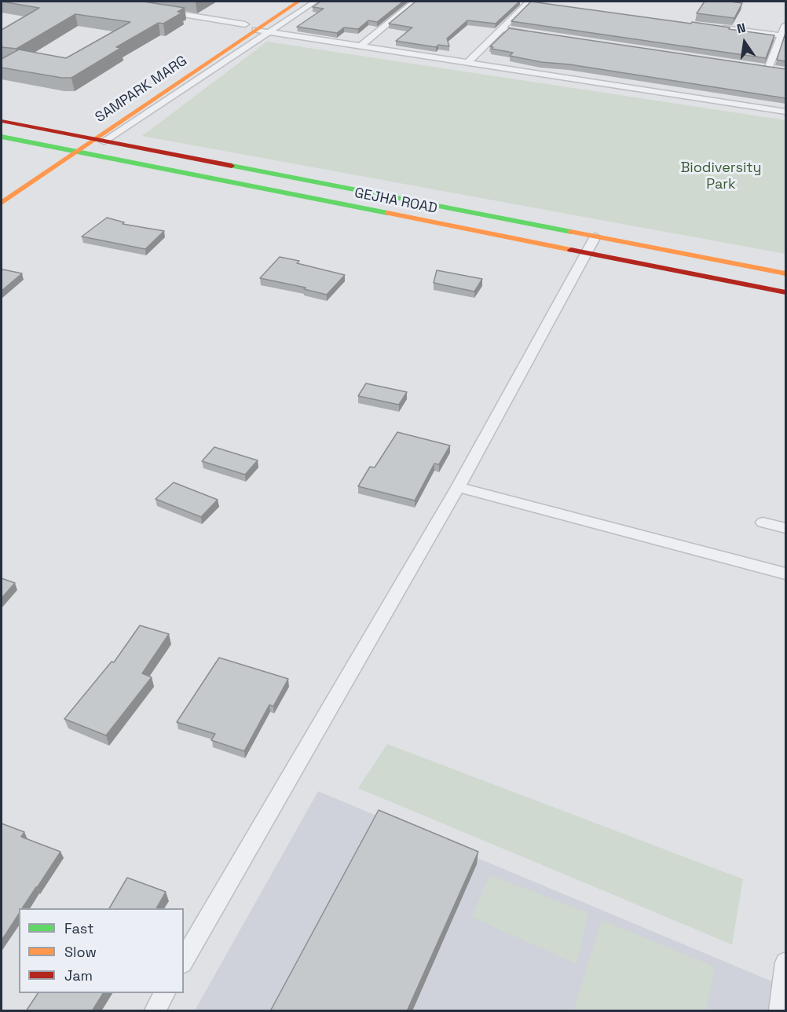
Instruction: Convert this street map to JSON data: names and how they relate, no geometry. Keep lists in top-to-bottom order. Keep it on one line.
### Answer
{"streets":{"street":["SAMPARK MARG","GEJHA ROAD"]},"crossings":[["SAMPARK MARG","GEJHA ROAD"]],"parks":["Biodiversity Park"],"legend":["Fast","Slow","Jam"],"north":"top"}
